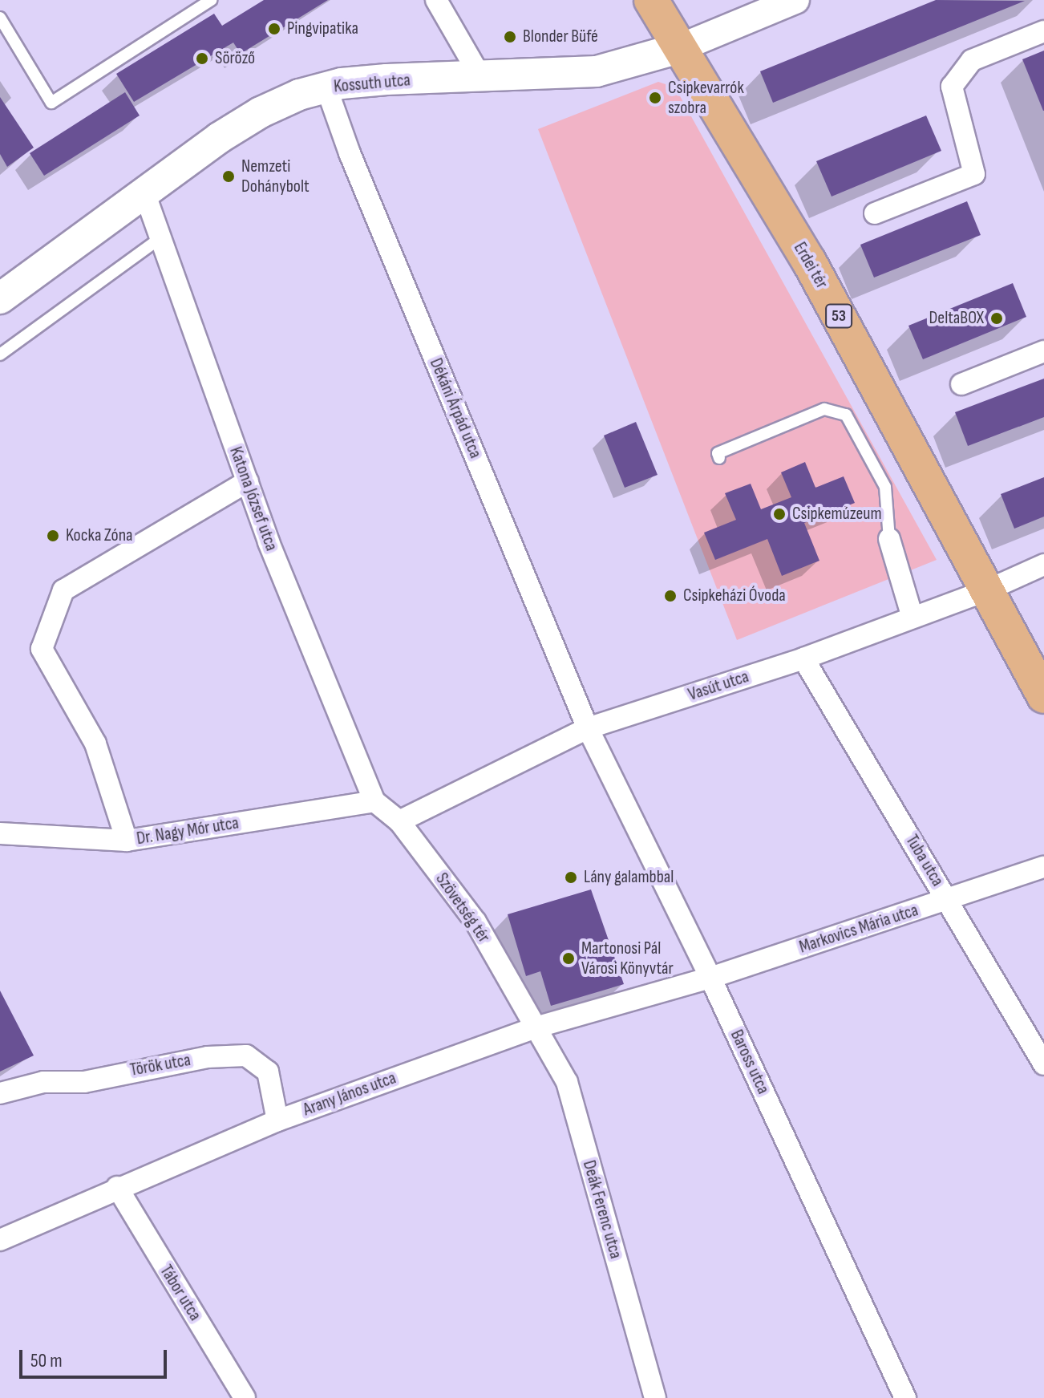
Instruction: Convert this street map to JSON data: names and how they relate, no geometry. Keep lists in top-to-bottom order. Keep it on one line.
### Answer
{"streets":{"main road":["Kossuth utca","Erdei tér","53"],"street":["Dékáni Árpád utca","Katona József utca","Vasút utca","Dr. Nagy Mór utca","Tuba utca","Szövetség tér","Markovics Mária utca","Baross utca","Török utca","Arany János utca","Deák Ferenc utca","Tábor utca"]},"crossings":[["Kossuth utca","Erdei tér"],["Kossuth utca","53"],["Kossuth utca","Dékáni Árpád utca"],["Kossuth utca","Katona József utca"],["Erdei tér","53"],["Erdei tér","Vasút utca"],["53","Vasút utca"],["Dékáni Árpád utca","Vasút utca"],["Dékáni Árpád utca","Baross utca"],["Katona József utca","Dr. Nagy Mór utca"],["Katona József utca","Szövetség tér"],["Vasút utca","Tuba utca"],["Vasút utca","Szövetség tér"],["Vasút utca","Baross utca"],["Dr. Nagy Mór utca","Szövetség tér"],["Tuba utca","Markovics Mária utca"],["Szövetség tér","Arany János utca"],["Szövetség tér","Deák Ferenc utca"],["Markovics Mária utca","Baross utca"],["Markovics Mária utca","Arany János utca"],["Baross utca","Arany János utca"],["Török utca","Arany János utca"],["Arany János utca","Deák Ferenc utca"],["Arany János utca","Tábor utca"]],"places":["Pingvipatika","Blonder Büfé","Söröző","Csipkevarrók szobra","Nemzeti Dohánybolt","DeltaBOX","Csipkemúzeum","Kocka Zóna","Csipkeházi Óvoda","Lány galambbal","Martonosi Pál Városi Könyvtár"],"scale_bar":"50 m"}
